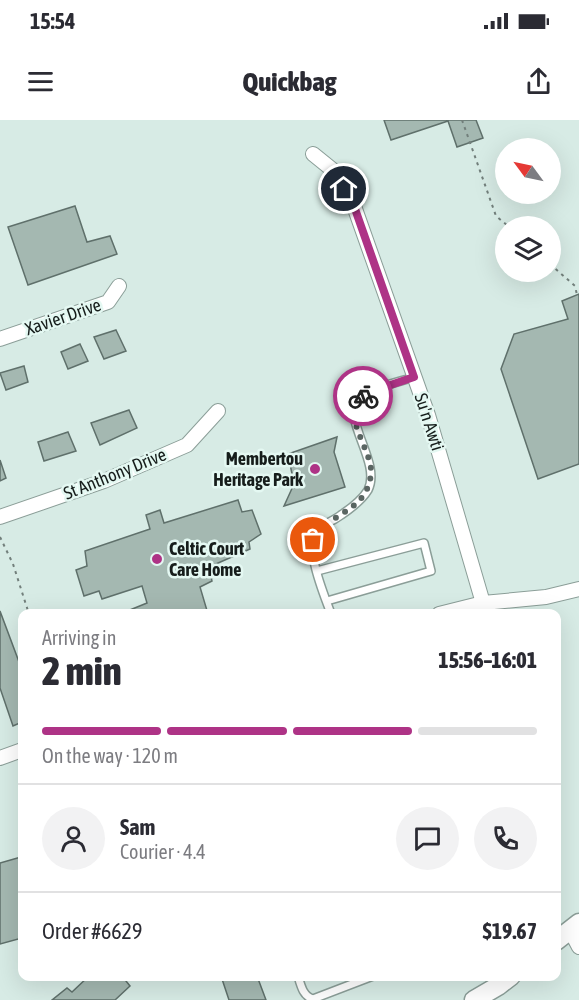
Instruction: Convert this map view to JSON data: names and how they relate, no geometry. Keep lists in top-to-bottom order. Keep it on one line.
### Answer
{"streets":{"street":["Xavier Drive","Su'n Awti","St Anthony Drive"]},"places":["Membertou Heritage Park","Celtic Court Care Home"],"north":"top left","page":{"status":"15:54","header":"Quickbag","heading":["2 min","Arriving in","15:56–16:01"],"panel":["Sam","Courier · 4.4","Order #6629","$19.67"],"bar":"On the way · 120 m"}}
